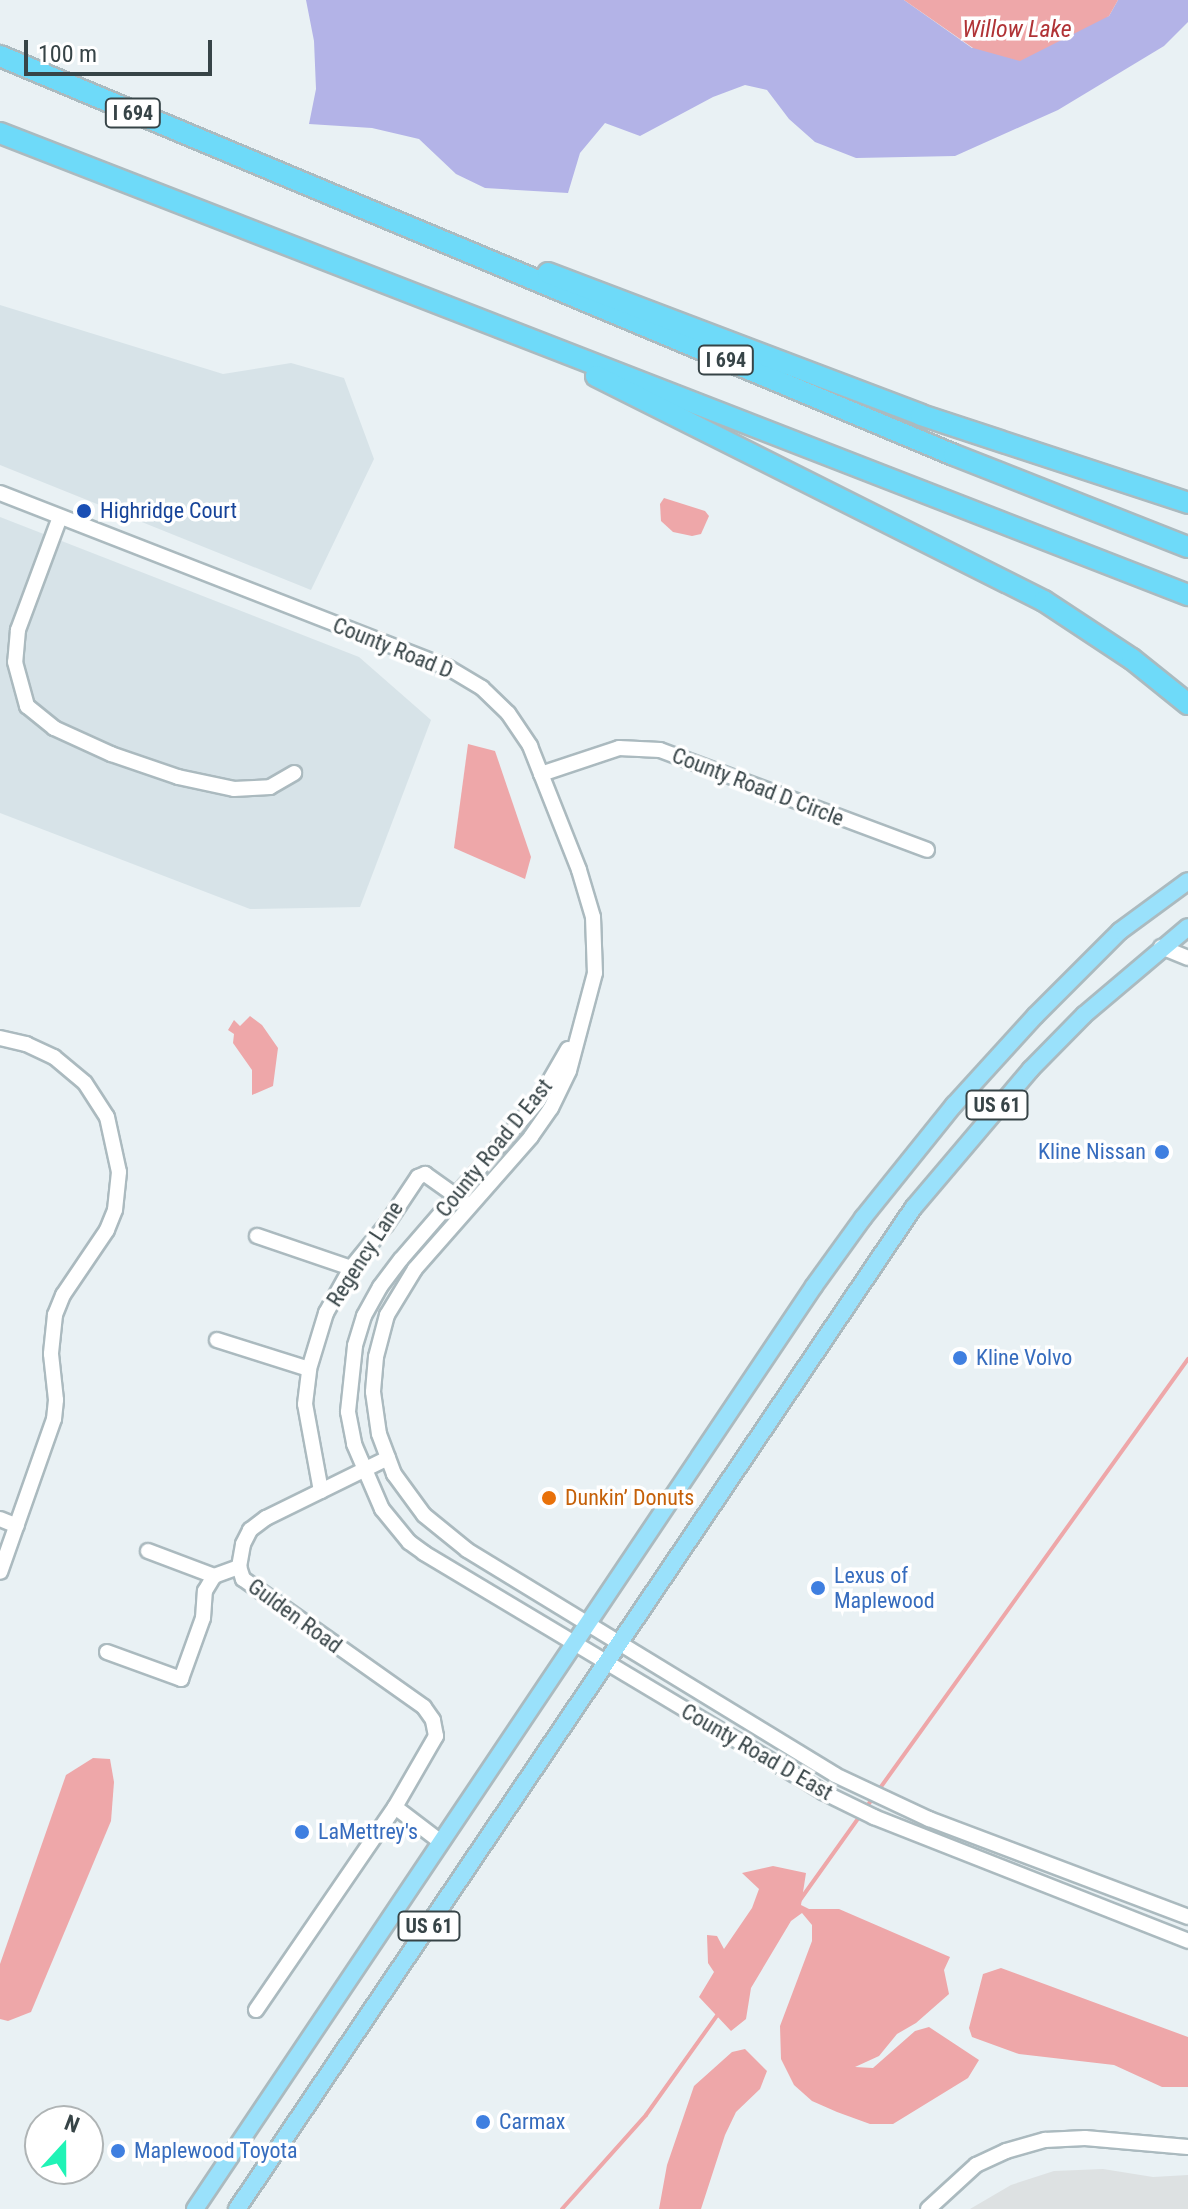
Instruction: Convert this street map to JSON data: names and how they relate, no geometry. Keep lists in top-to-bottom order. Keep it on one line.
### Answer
{"streets":{"highway":["I 694"],"main road":["US 61"],"street":["County Road D","County Road D Circle","County Road D East","Regency Lane","Gulden Road"]},"crossings":[["County Road D","County Road D Circle"],["County Road D","County Road D East"],["US 61","County Road D East"],["County Road D East","Regency Lane"],["County Road D East","Gulden Road"],["Regency Lane","Gulden Road"]],"water":["Willow Lake"],"places":["Highridge Court","Kline Nissan","Kline Volvo","Dunkin’ Donuts","Lexus of Maplewood","LaMettrey's","Carmax","Maplewood Toyota"],"scale_bar":"100 m","north":"top"}
